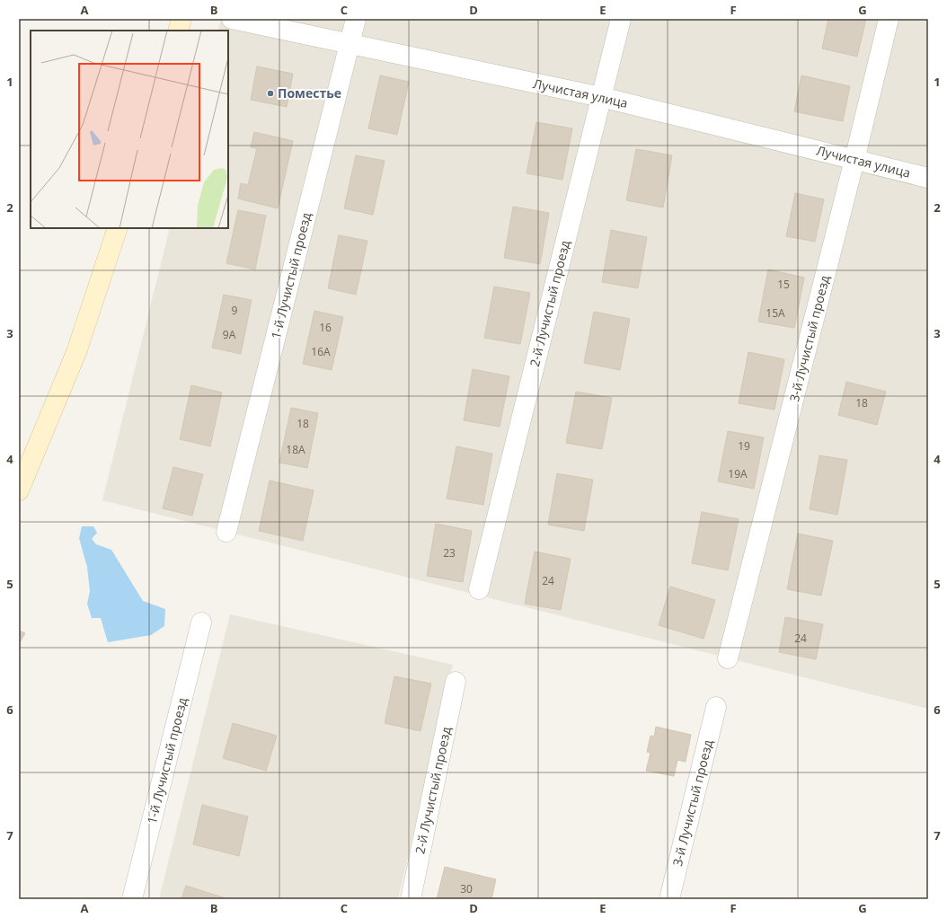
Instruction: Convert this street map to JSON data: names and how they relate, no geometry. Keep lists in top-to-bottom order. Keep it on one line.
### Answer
{"streets":{"street":["Лучистая улица","1-й Лучистый проезд","2-й Лучистый проезд","3-й Лучистый проезд"]},"crossings":[["Лучистая улица","1-й Лучистый проезд"],["Лучистая улица","2-й Лучистый проезд"],["Лучистая улица","3-й Лучистый проезд"]],"places":["Поместье"],"house_numbers":["15","9","15А","16","9А","16А","18","18","19","18А","19А","23","24","24","30"],"grid":{"columns":["A","B","C","D","E","F","G"],"rows":["1","2","3","4","5","6","7"]}}
